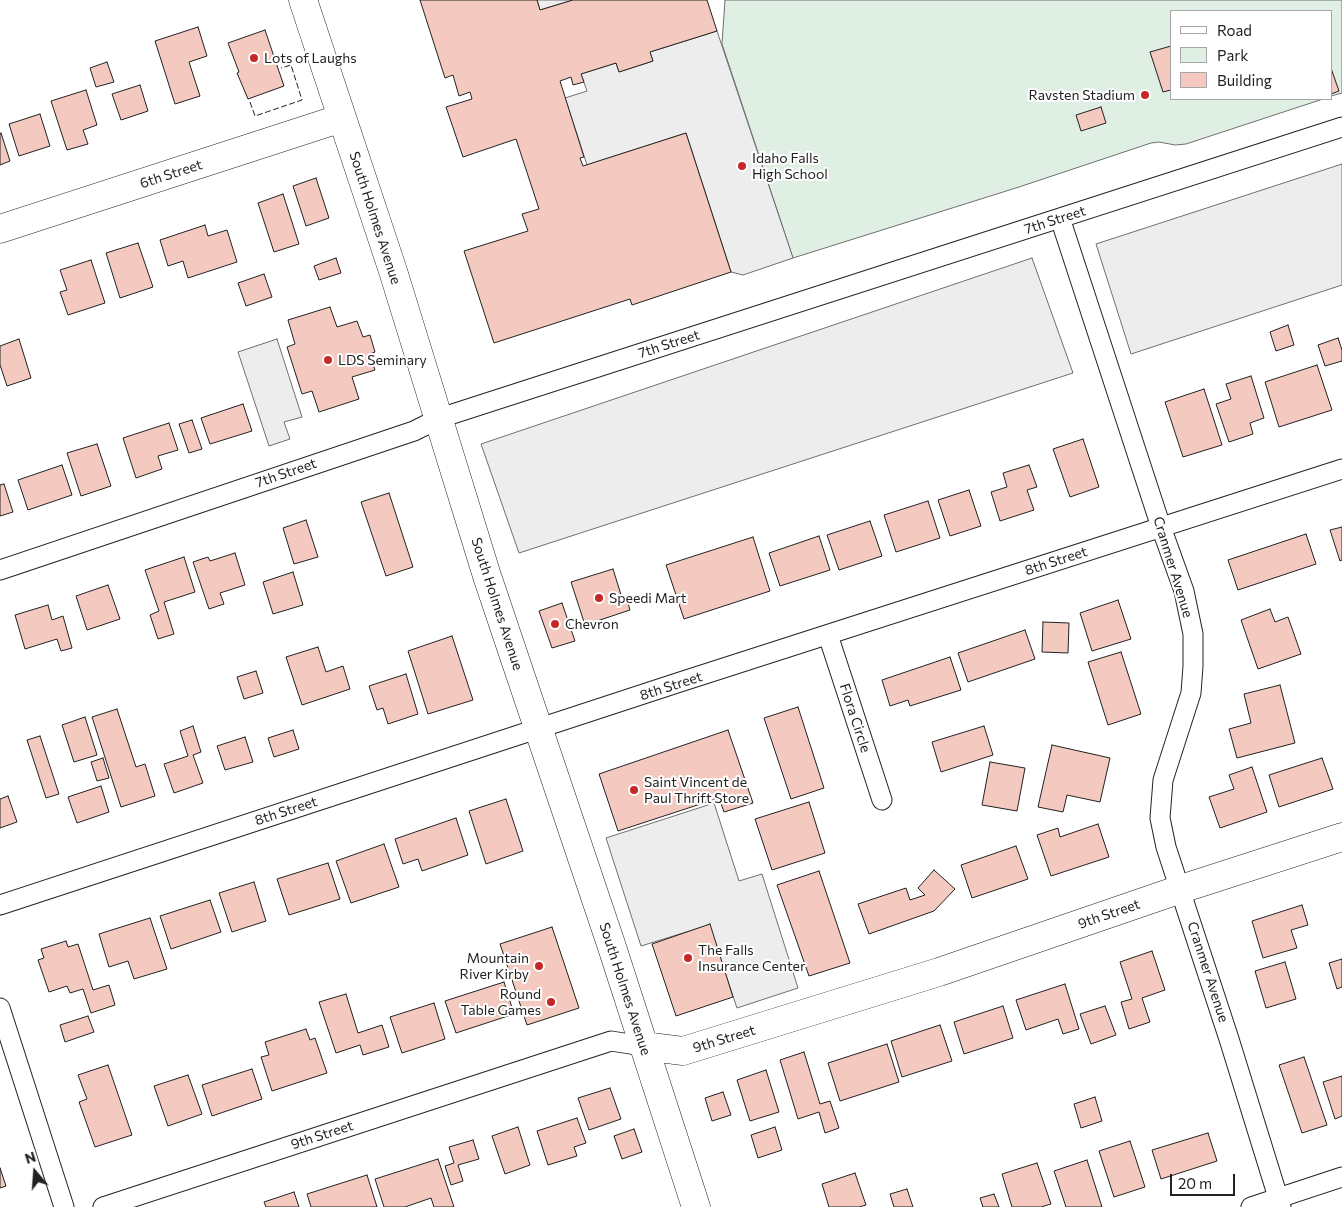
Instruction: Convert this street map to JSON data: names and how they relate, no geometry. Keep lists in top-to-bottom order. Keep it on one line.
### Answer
{"streets":{"main road":["6th Street","South Holmes Avenue","9th Street"],"street":["7th Street","8th Street","Cranmer Avenue","Flora Circle"]},"crossings":[["6th Street","South Holmes Avenue"],["South Holmes Avenue","7th Street"],["South Holmes Avenue","8th Street"],["South Holmes Avenue","9th Street"],["7th Street","Cranmer Avenue"],["8th Street","Cranmer Avenue"],["8th Street","Flora Circle"],["Cranmer Avenue","9th Street"]],"places":["Lots of Laughs","Ravsten Stadium","Idaho Falls High School","LDS Seminary","Speedi Mart","Chevron","Saint Vincent de Paul Thrift Store","The Falls Insurance Center","Mountain River Kirby","Round Table Games"],"legend":["Road","Park","Building"],"scale_bar":"20 m","north":"top"}
